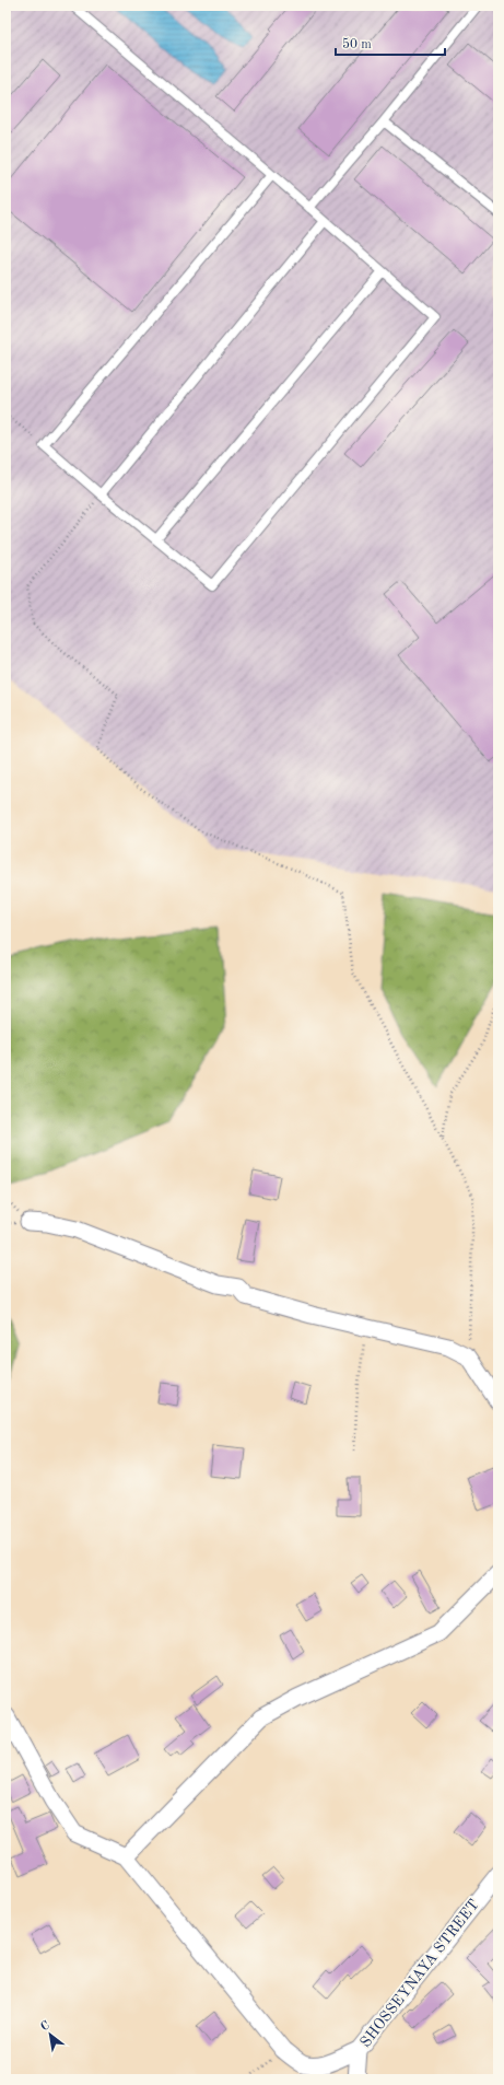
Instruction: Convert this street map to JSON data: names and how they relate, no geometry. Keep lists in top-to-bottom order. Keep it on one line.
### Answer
{"streets":{"street":["SHOSSEYNAYA STREET"]},"scale_bar":"50 m","north":"top left"}
